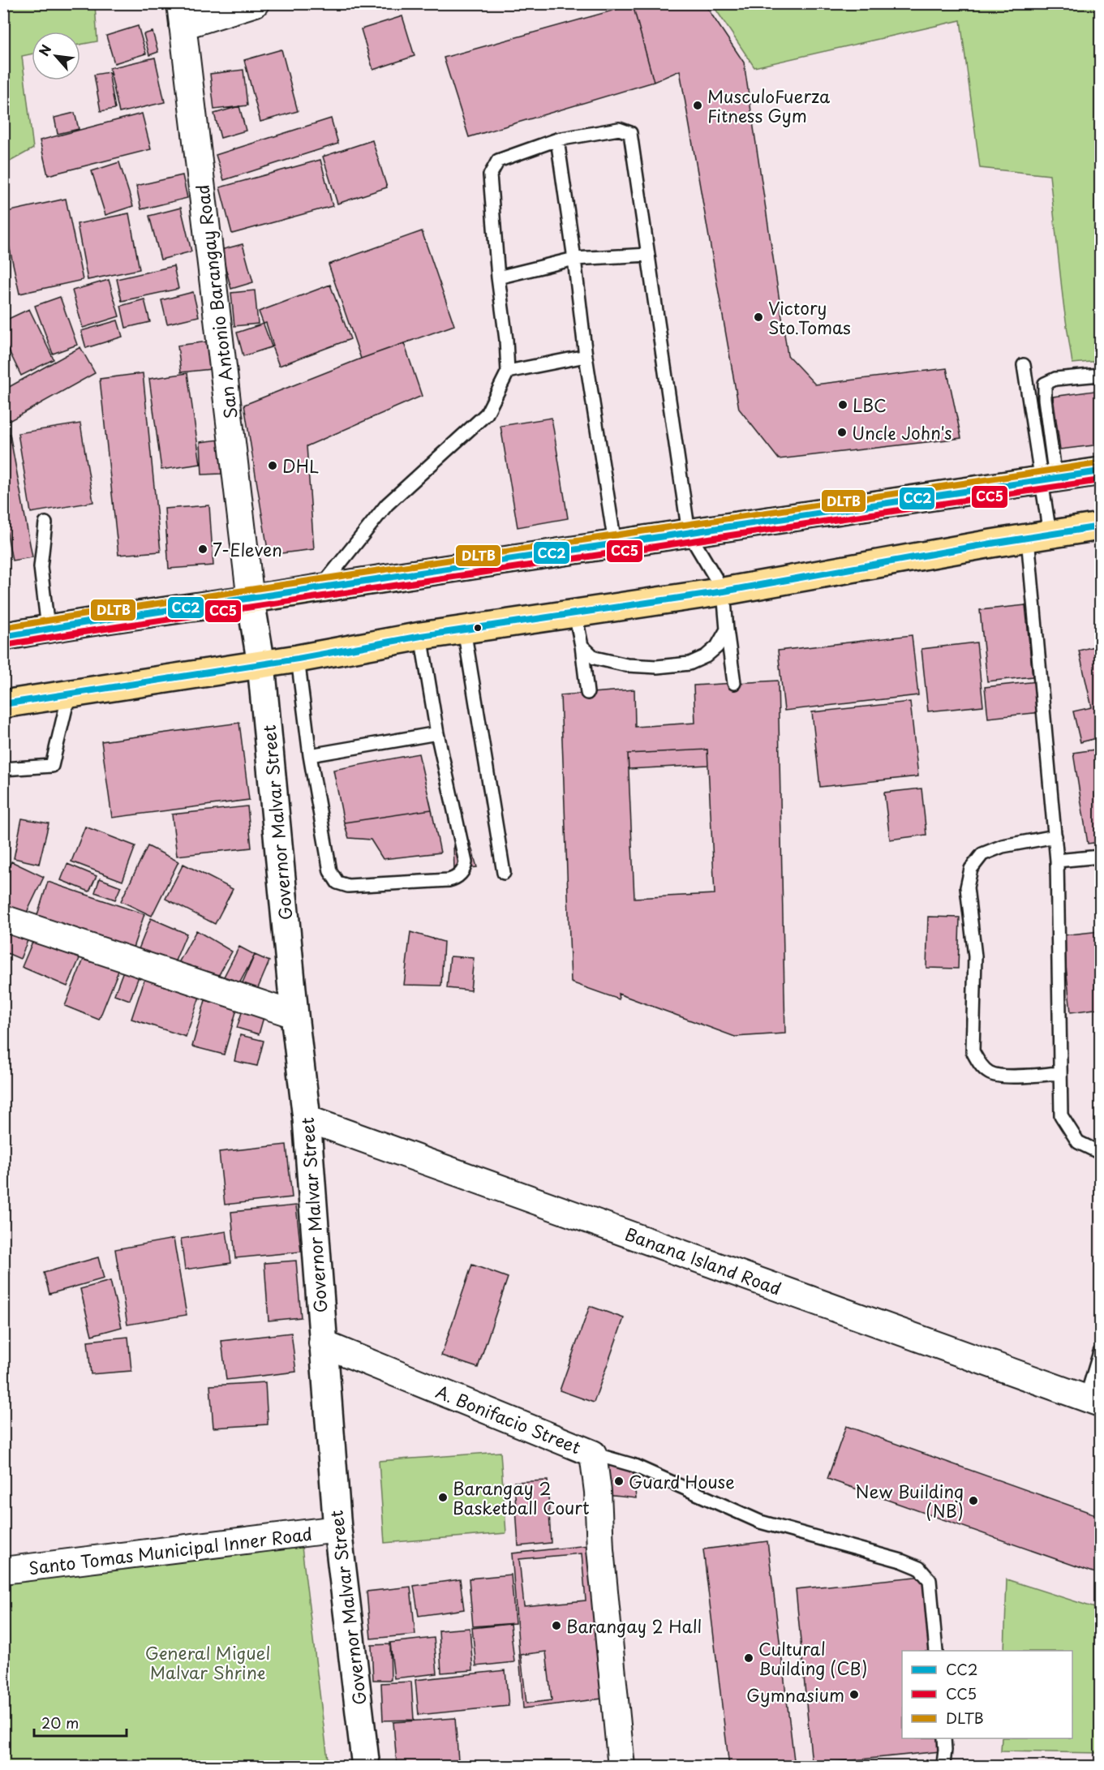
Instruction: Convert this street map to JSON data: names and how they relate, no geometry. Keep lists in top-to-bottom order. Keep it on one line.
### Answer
{"streets":{"street":["San Antonio Barangay Road","Governor Malvar Street","Banana Island Road","A. Bonifacio Street","Santo Tomas Municipal Inner Road"]},"crossings":[["San Antonio Barangay Road","Governor Malvar Street"],["Governor Malvar Street","Banana Island Road"],["Governor Malvar Street","A. Bonifacio Street"],["Governor Malvar Street","Santo Tomas Municipal Inner Road"]],"parks":["General Miguel Malvar Shrine"],"places":["MusculoFuerza Fitness Gym","Victory Sto.Tomas","LBC","Uncle John's","DHL","7-Eleven","Guard House","Barangay 2 Basketball Court","New Building (NB)","Barangay 2 Hall","Cultural Building (CB)","Gymnasium"],"lines":["transit line DLTB","transit line CC2","transit line CC5"],"legend":["CC2","CC5","DLTB"],"scale_bar":"20 m","north":"top left"}
